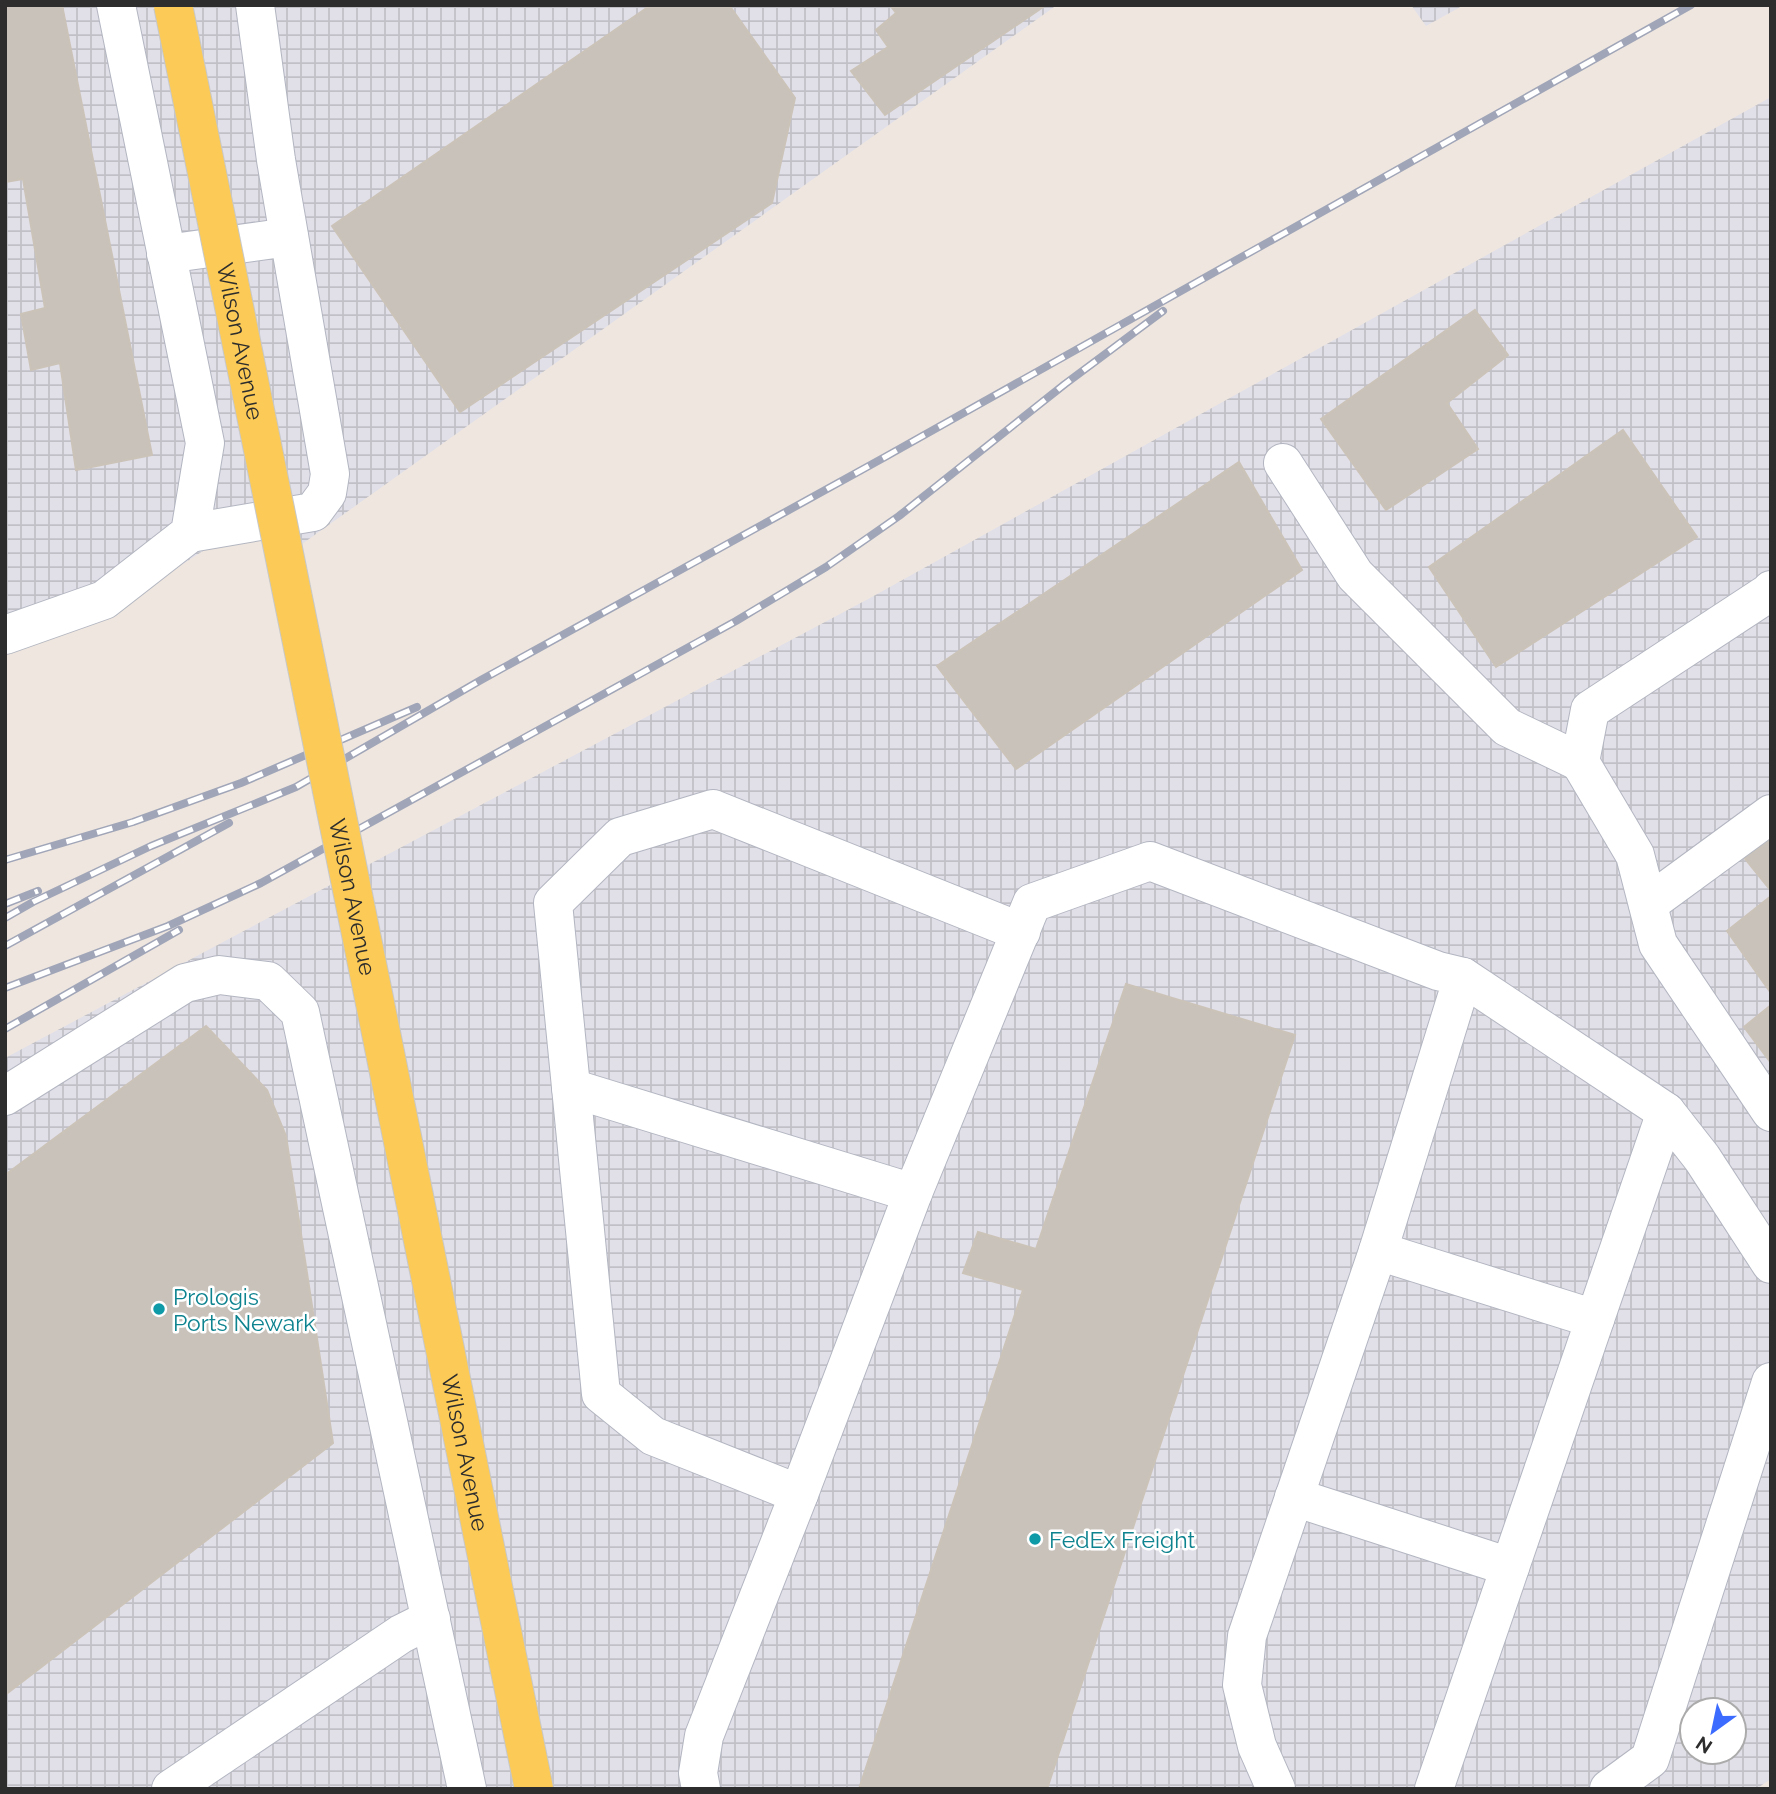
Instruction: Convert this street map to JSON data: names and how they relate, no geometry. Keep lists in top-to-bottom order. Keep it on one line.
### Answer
{"streets":{"main road":["Wilson Avenue"]},"places":["Prologis Ports Newark","FedEx Freight"],"north":"bottom left"}
